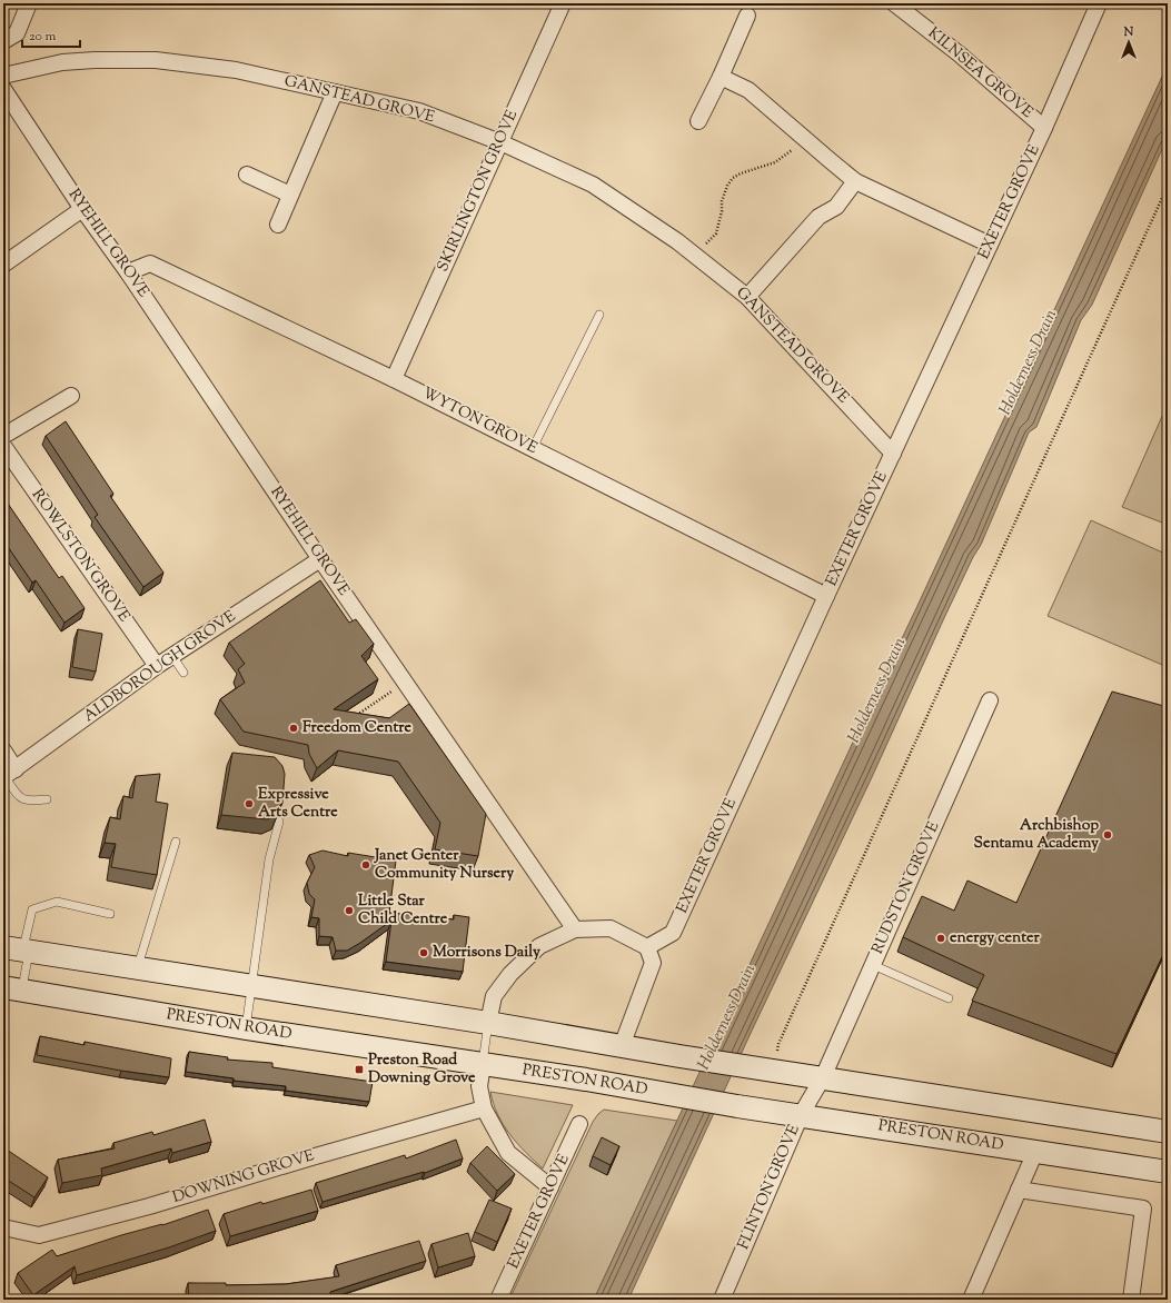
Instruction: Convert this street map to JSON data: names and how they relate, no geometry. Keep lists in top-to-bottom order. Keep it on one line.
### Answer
{"streets":{"street":["KILNSEA GROVE","GANSTEAD GROVE","SKIRLINGTON GROVE","EXETER GROVE","RYEHILL GROVE","WYTON GROVE","ROWLSTON GROVE","ALDBOROUGH GROVE","RUDSTON GROVE","PRESTON ROAD","DOWNING GROVE","FLINTON GROVE"]},"crossings":[["KILNSEA GROVE","EXETER GROVE"],["GANSTEAD GROVE","SKIRLINGTON GROVE"],["GANSTEAD GROVE","EXETER GROVE"],["SKIRLINGTON GROVE","WYTON GROVE"],["EXETER GROVE","WYTON GROVE"],["RYEHILL GROVE","WYTON GROVE"],["RYEHILL GROVE","ALDBOROUGH GROVE"],["ROWLSTON GROVE","ALDBOROUGH GROVE"],["RUDSTON GROVE","FLINTON GROVE"],["PRESTON ROAD","FLINTON GROVE"]],"water":["Holderness Drain"],"places":{"other":["Freedom Centre","Expressive Arts Centre","Archbishop Sentamu Academy","Janet Genter Community Nursery","Little Star Child Centre","energy center","Morrisons Daily"],"transit":["Preston Road Downing Grove"]},"scale_bar":"20 m","north":"top"}
